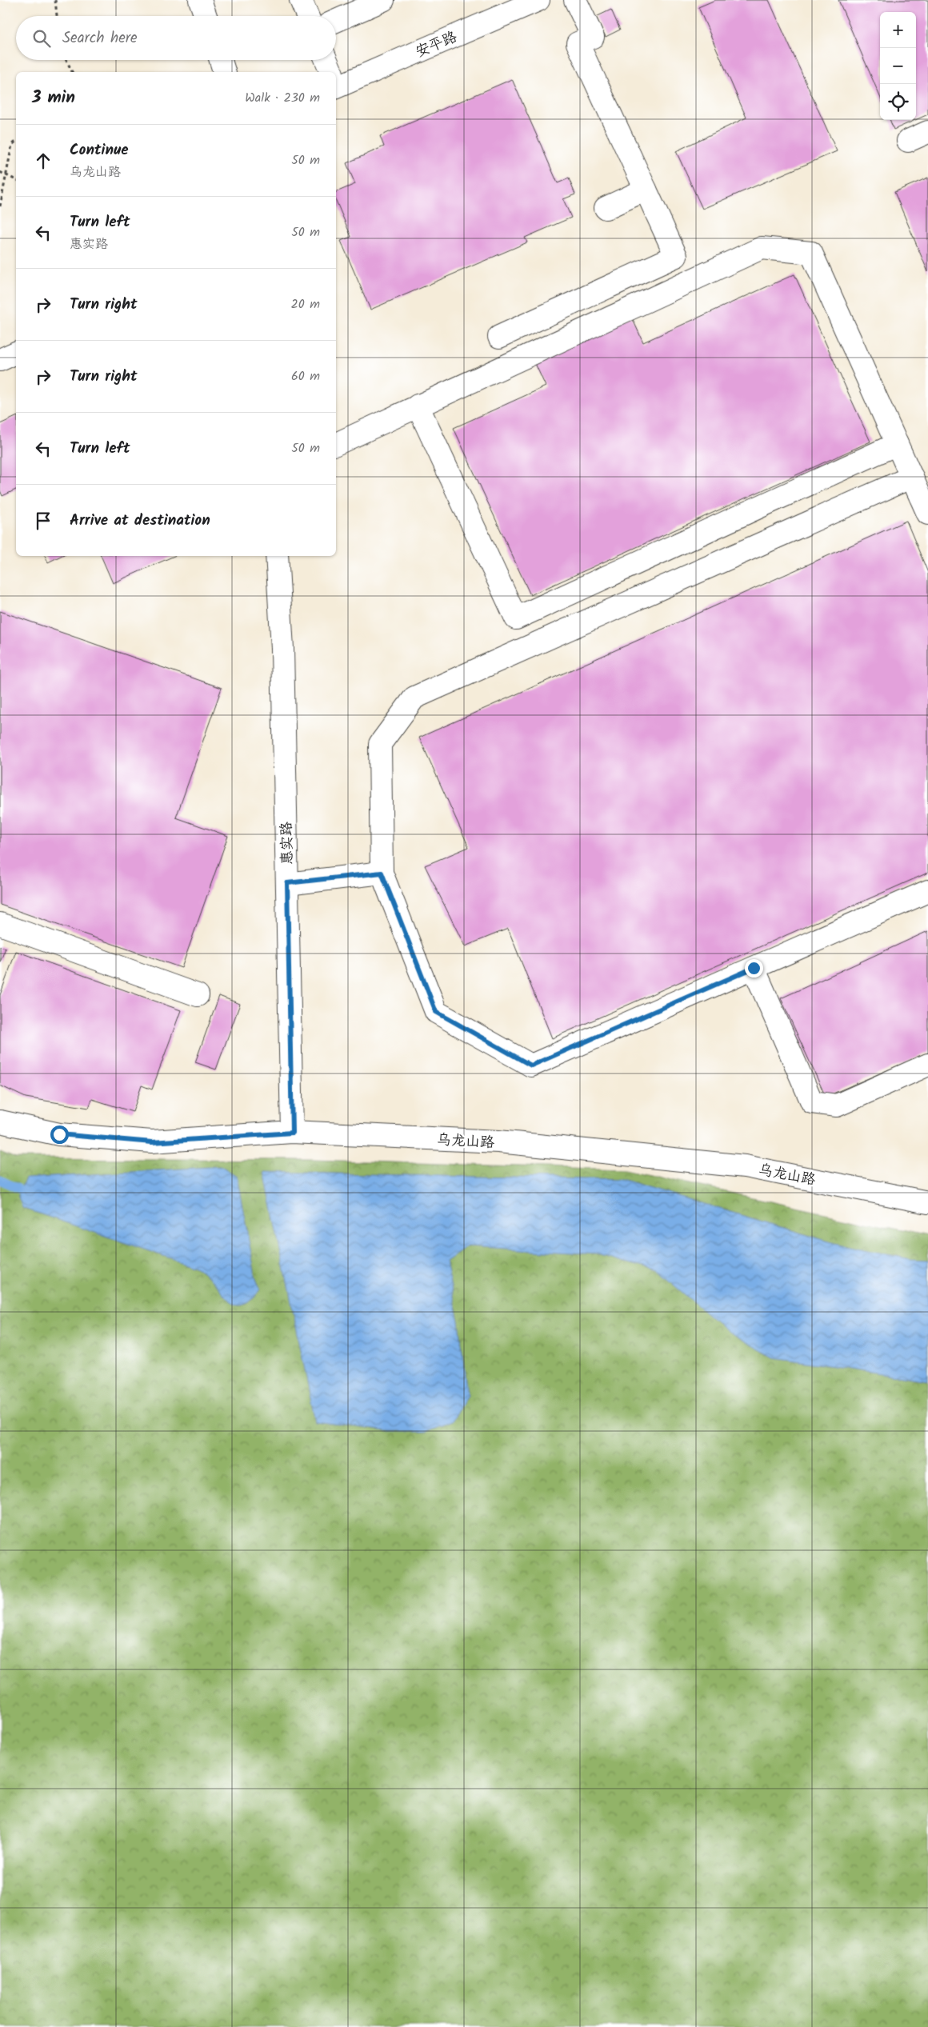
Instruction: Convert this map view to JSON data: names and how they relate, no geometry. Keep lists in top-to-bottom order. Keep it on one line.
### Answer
{"streets":{"street":["安平路","惠实路","乌龙山路"]},"crossings":[["惠实路","乌龙山路"]],"page":{"map_buttons":["+","−"],"search":"Search here","heading":["3 min","Walk · 230 m"],"list":[["Continue","乌龙山路","50 m"],["Turn left","惠实路","50 m"],["Turn right","20 m"],["Turn right","60 m"],["Turn left","50 m"],"Arrive at destination"]}}
